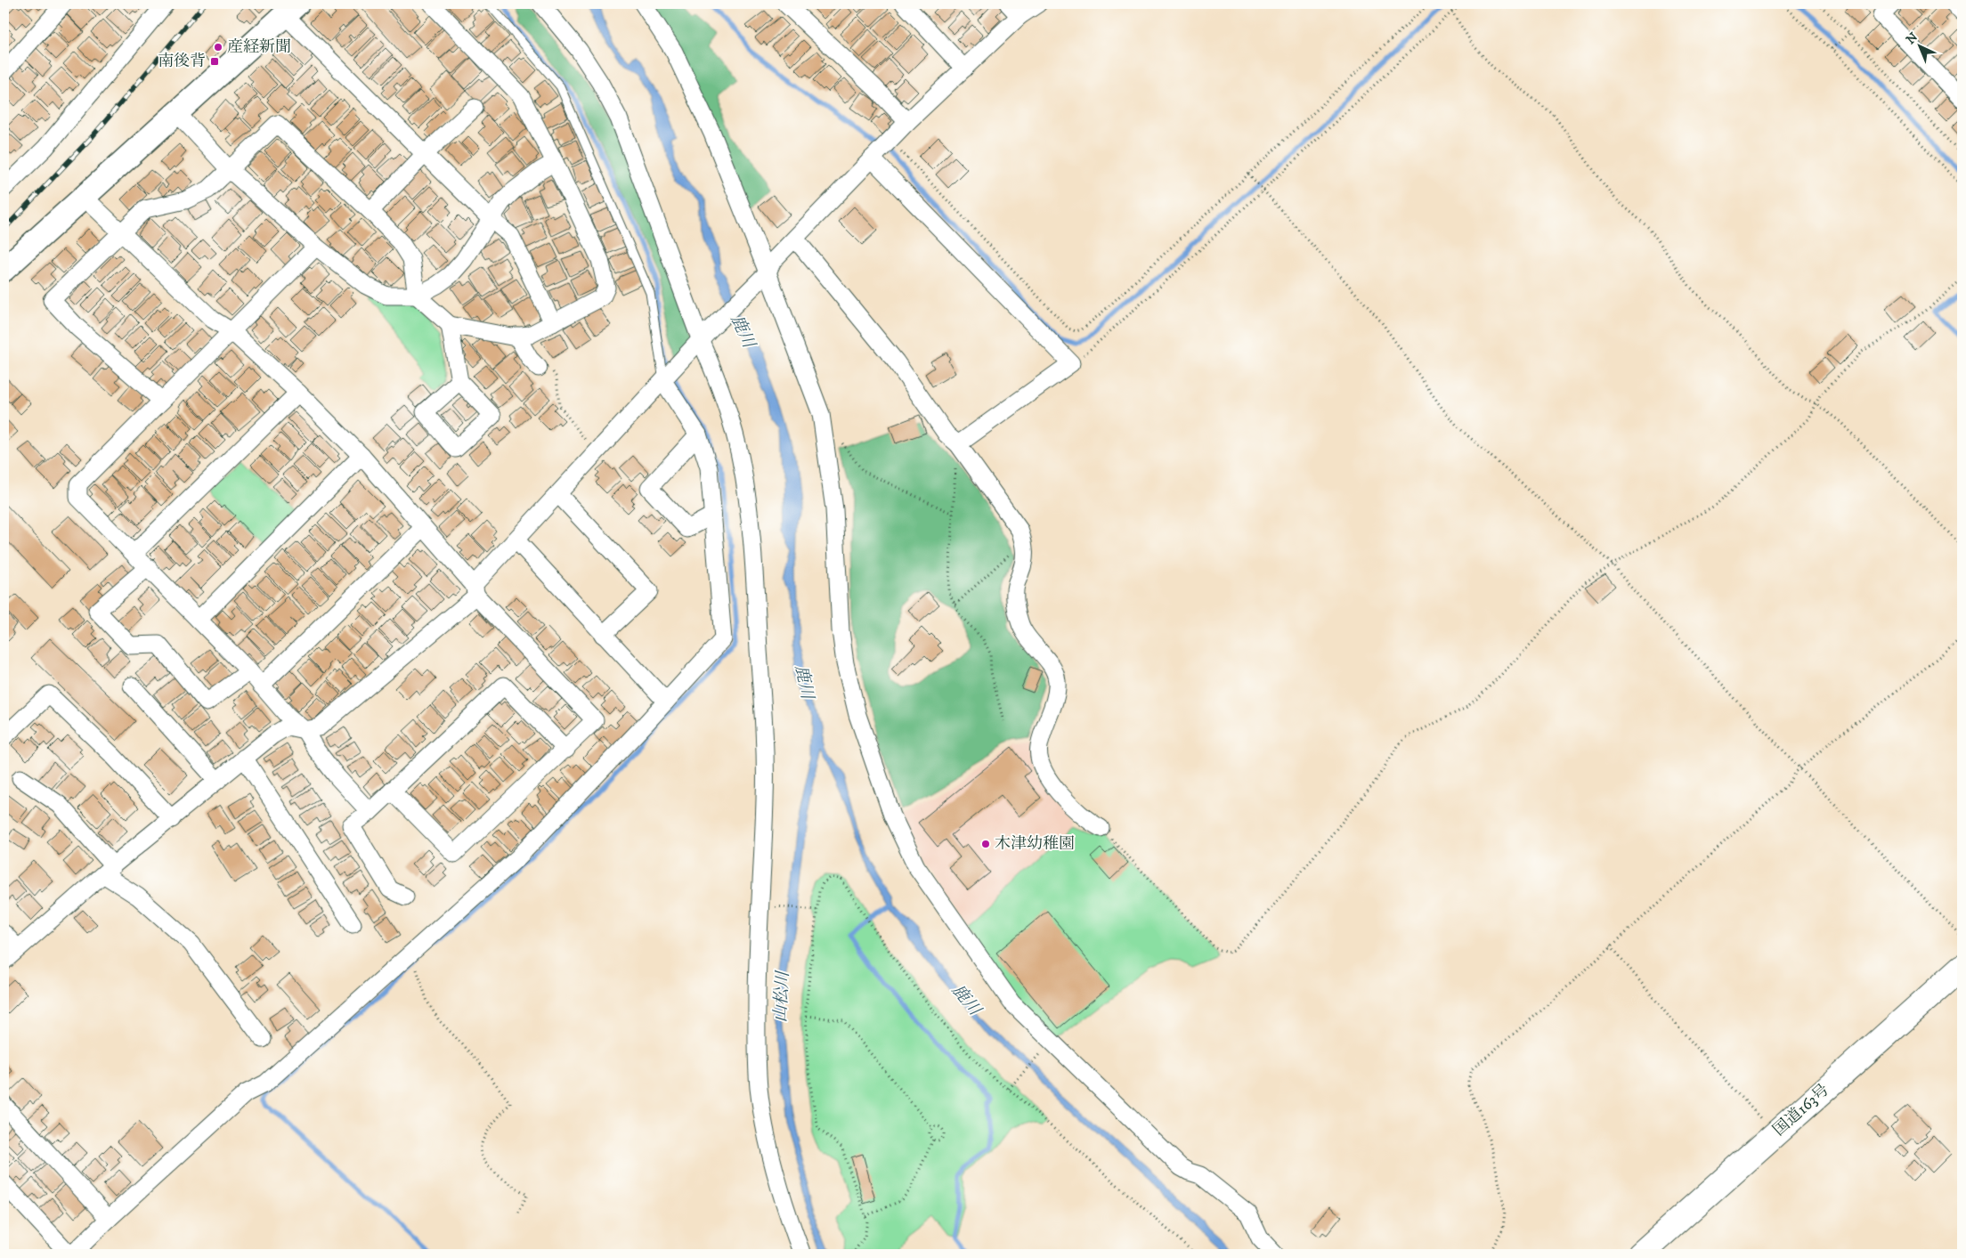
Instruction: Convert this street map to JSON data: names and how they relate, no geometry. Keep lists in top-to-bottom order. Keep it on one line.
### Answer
{"streets":{"highway":["国道163号"]},"water":["鹿川","山松川"],"places":{"other":["産経新聞","木津幼稚園"],"transit":["南後背"]},"north":"top left"}
